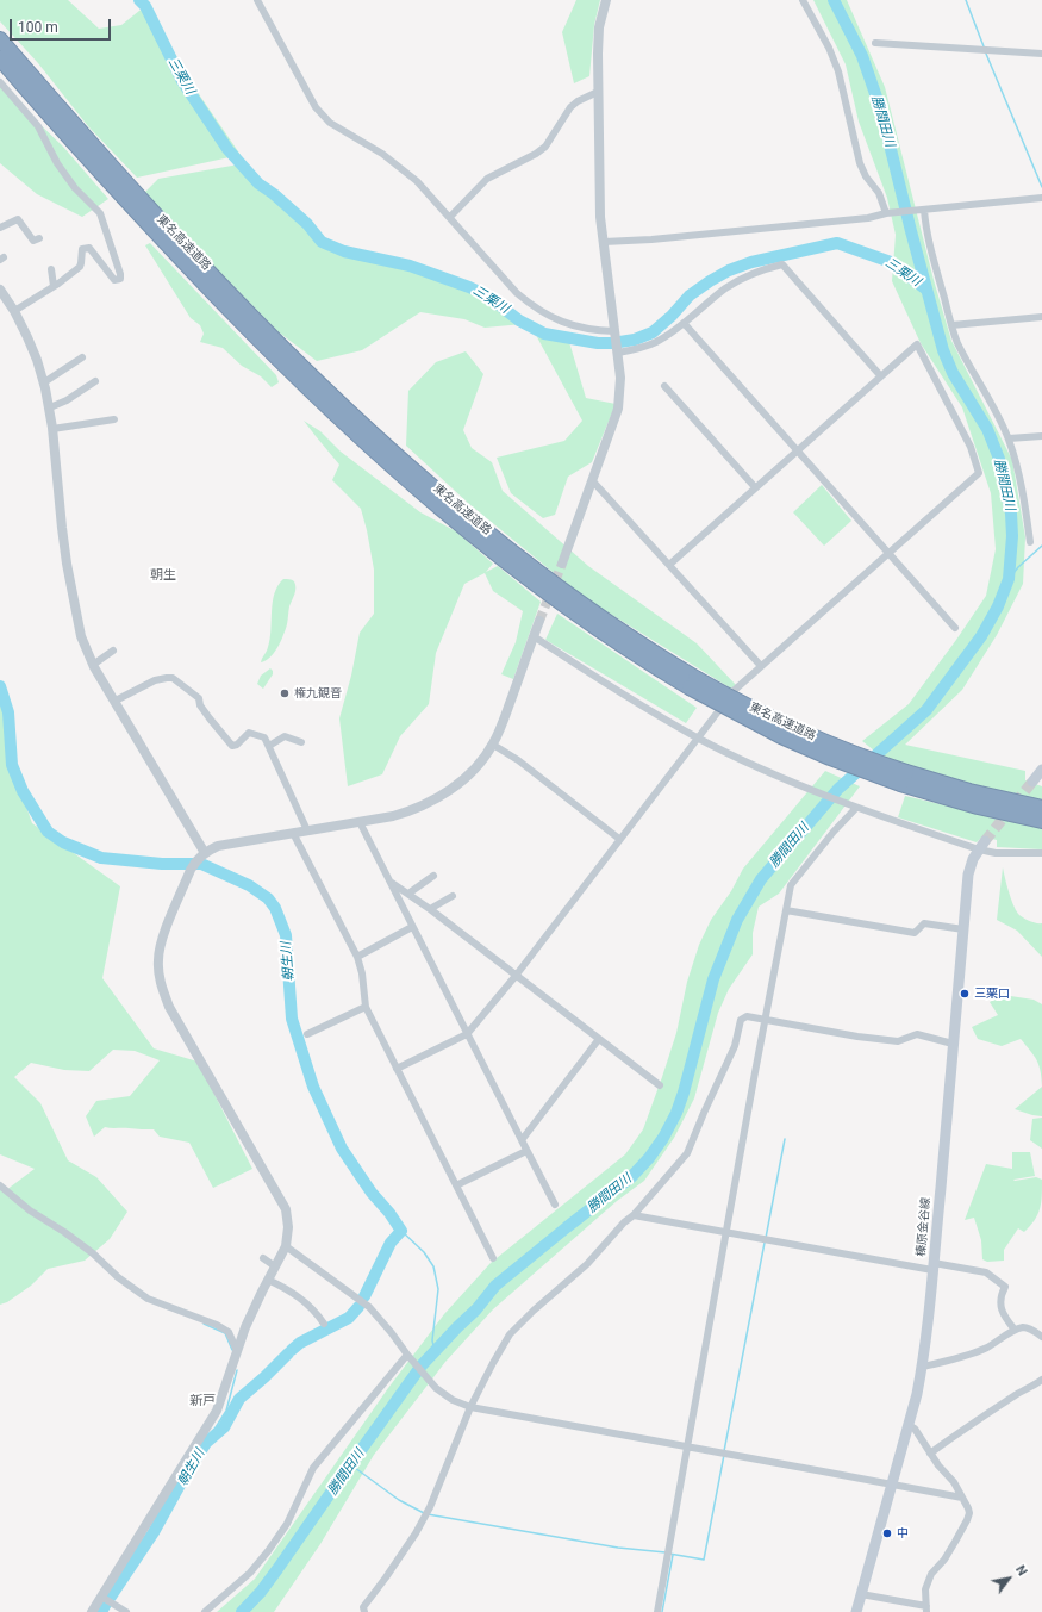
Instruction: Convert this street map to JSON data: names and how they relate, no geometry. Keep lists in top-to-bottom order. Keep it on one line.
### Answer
{"streets":{"highway":["東名高速道路"],"main road":["榛原金谷線"]},"districts":["朝生","新戸"],"water":["三栗川","勝間田川","朝生川"],"places":["権九観音","三栗口","中"],"scale_bar":"100 m","north":"top right"}
